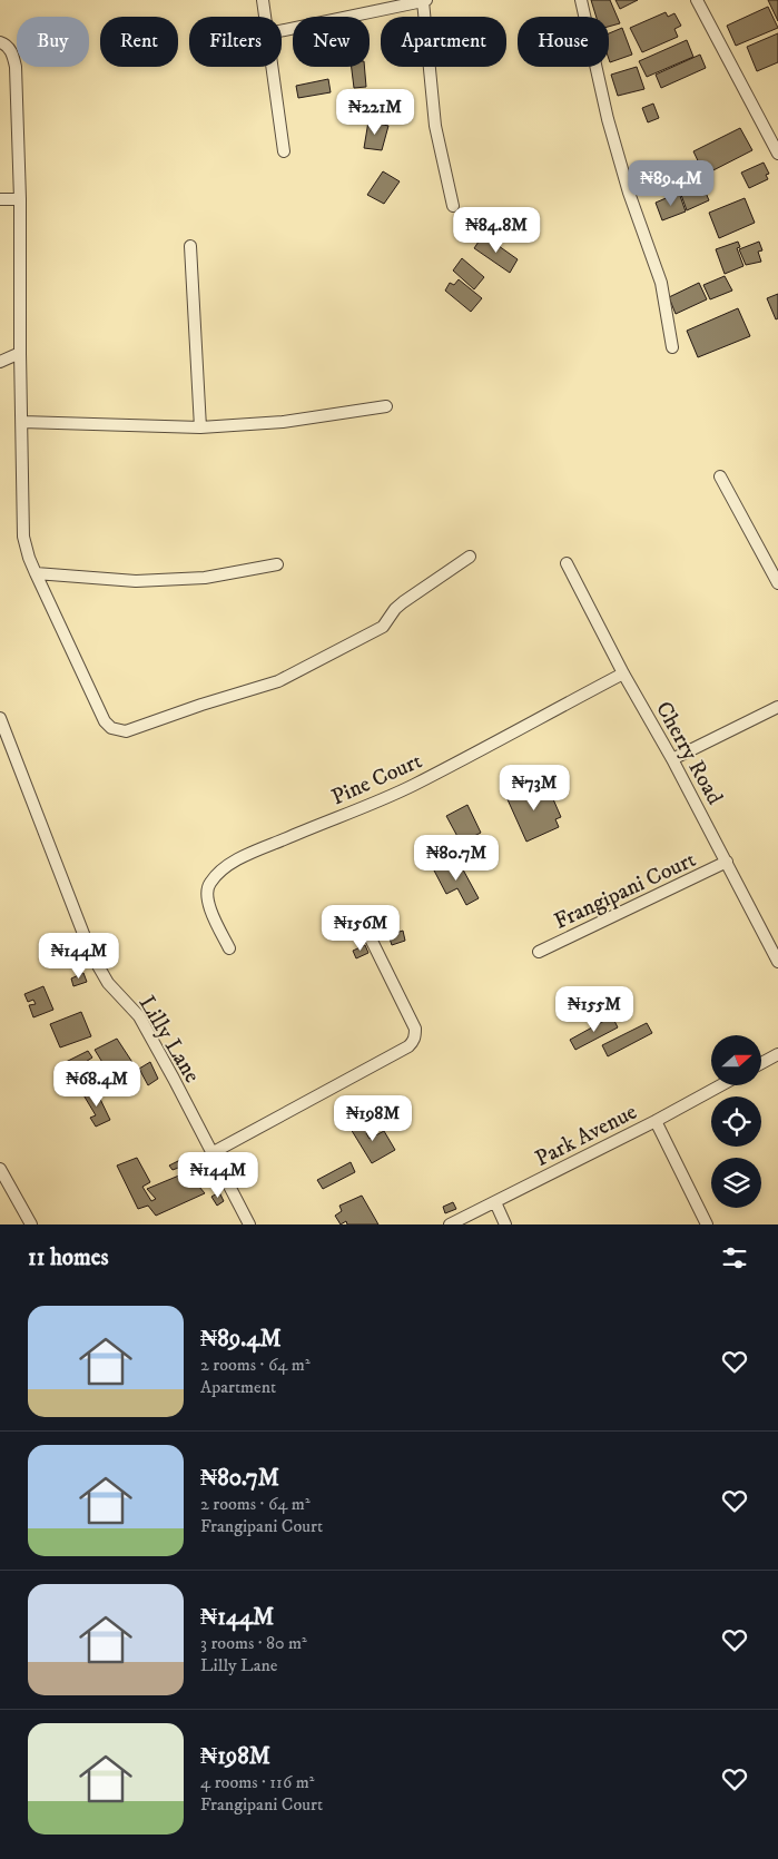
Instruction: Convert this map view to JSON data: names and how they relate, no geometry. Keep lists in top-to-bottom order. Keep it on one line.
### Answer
{"streets":{"street":["Cherry Road","Pine Court","Frangipani Court","Lilly Lane","Park Avenue"]},"crossings":[["Cherry Road","Pine Court"],["Cherry Road","Frangipani Court"]],"north":"right","page":{"chip":["Buy","Rent","Filters","New","Apartment","House"],"price":["₦221M","₦89.4M","₦84.8M","₦73M","₦80.7M","₦156M","₦144M","₦155M","₦68.4M","₦198M","₦144M"],"heading":"11 homes","list":[{"name":"₦89.4M","note":"2 rooms · 64 m² · Apartment"},{"name":"₦80.7M","note":"2 rooms · 64 m² · Frangipani Court"},{"name":"₦144M","note":"3 rooms · 80 m² · Lilly Lane"},{"name":"₦198M","note":"4 rooms · 116 m² · Frangipani Court"}]}}
